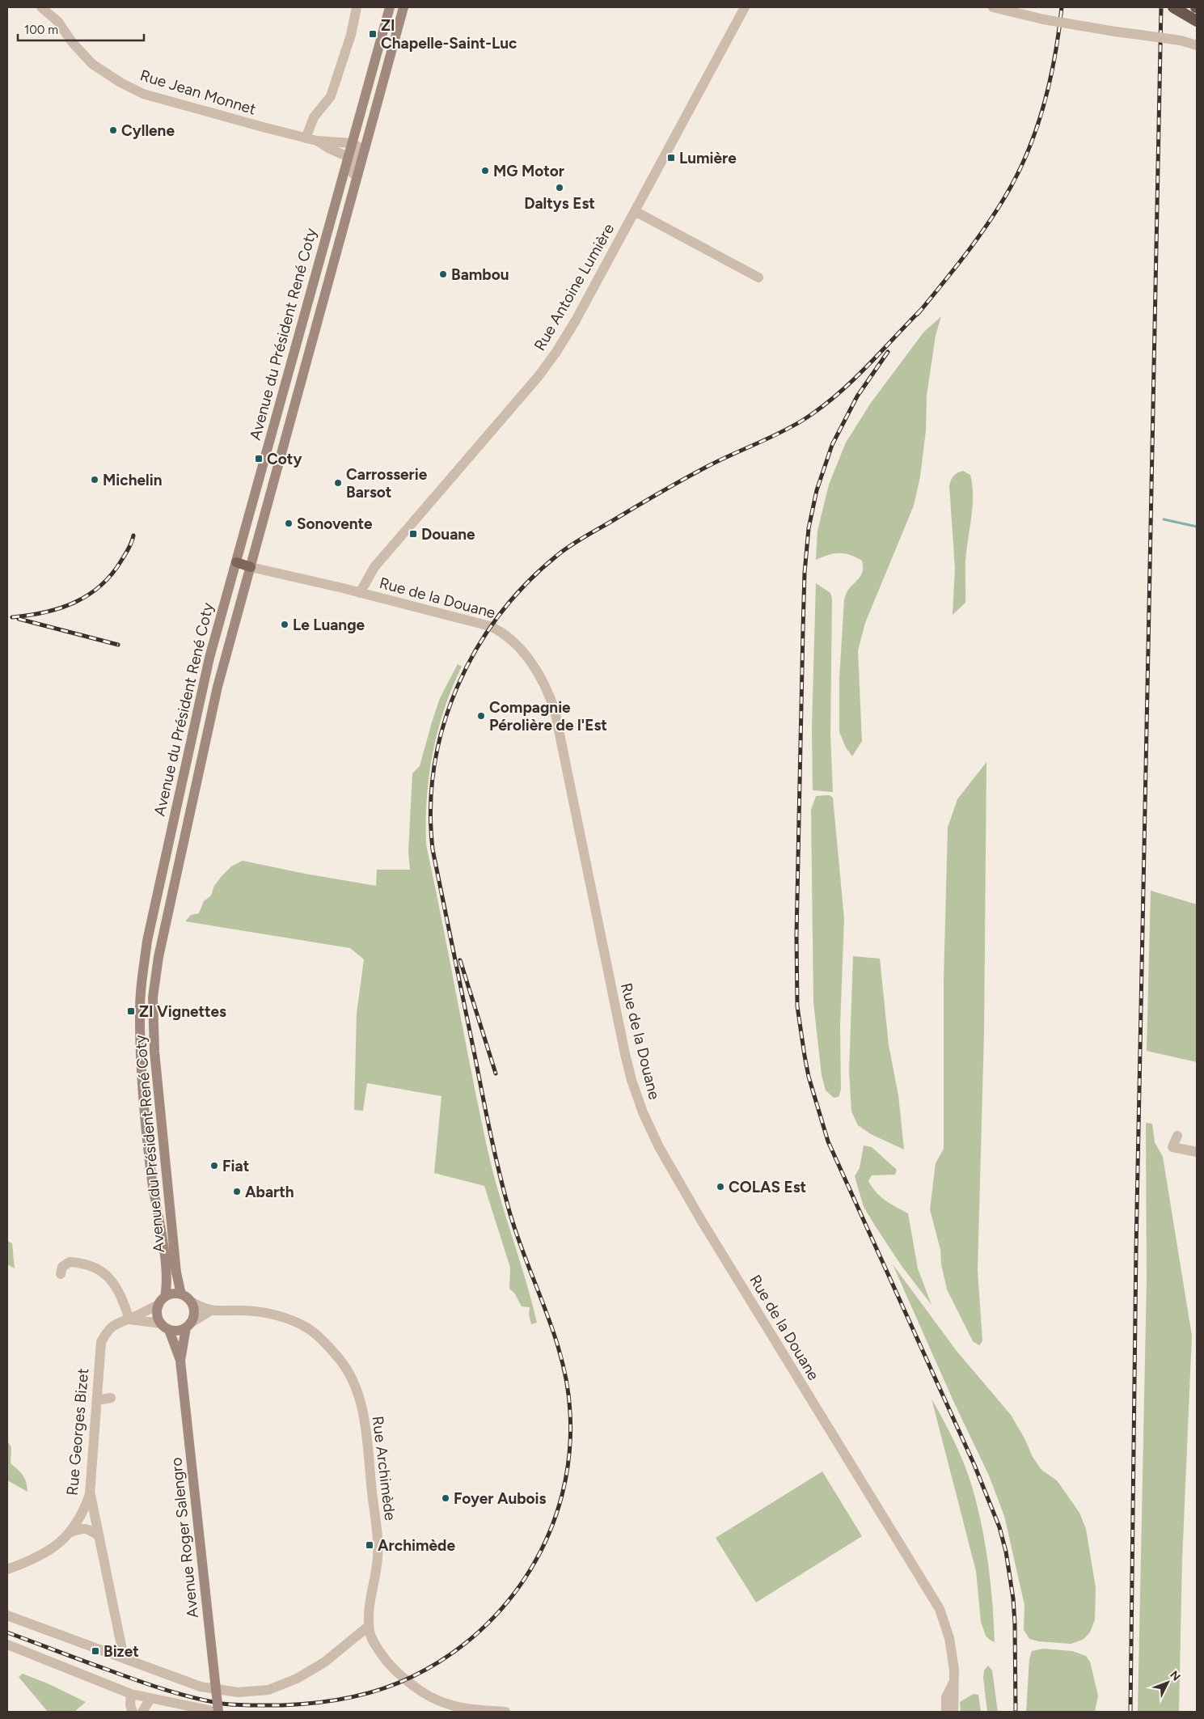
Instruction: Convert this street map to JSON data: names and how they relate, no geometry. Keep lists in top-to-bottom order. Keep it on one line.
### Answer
{"streets":{"main road":["Avenue du Président René Coty","Avenue Roger Salengro"],"street":["Rue Jean Monnet","Rue Antoine Lumière","Rue de la Douane","Rue Georges Bizet","Rue Archimède"]},"crossings":[["Rue Jean Monnet","Avenue du Président René Coty"],["Rue Antoine Lumière","Rue de la Douane"],["Avenue du Président René Coty","Rue de la Douane"],["Avenue du Président René Coty","Rue Georges Bizet"],["Avenue du Président René Coty","Rue Archimède"],["Avenue du Président René Coty","Avenue Roger Salengro"],["Rue Georges Bizet","Rue Archimède"],["Rue Georges Bizet","Avenue Roger Salengro"],["Rue Archimède","Avenue Roger Salengro"]],"places":{"transit":["ZI Chapelle-Saint-Luc","Lumière","Coty","Douane","ZI Vignettes","Archimède","Bizet"],"other":["Cyllene","MG Motor","Daltys Est","Bambou","Michelin","Carrosserie Barsot","Sonovente","Le Luange","Compagnie Pérolière de l'Est","Fiat","COLAS Est","Abarth","Foyer Aubois"]},"scale_bar":"100 m","north":"top right"}
